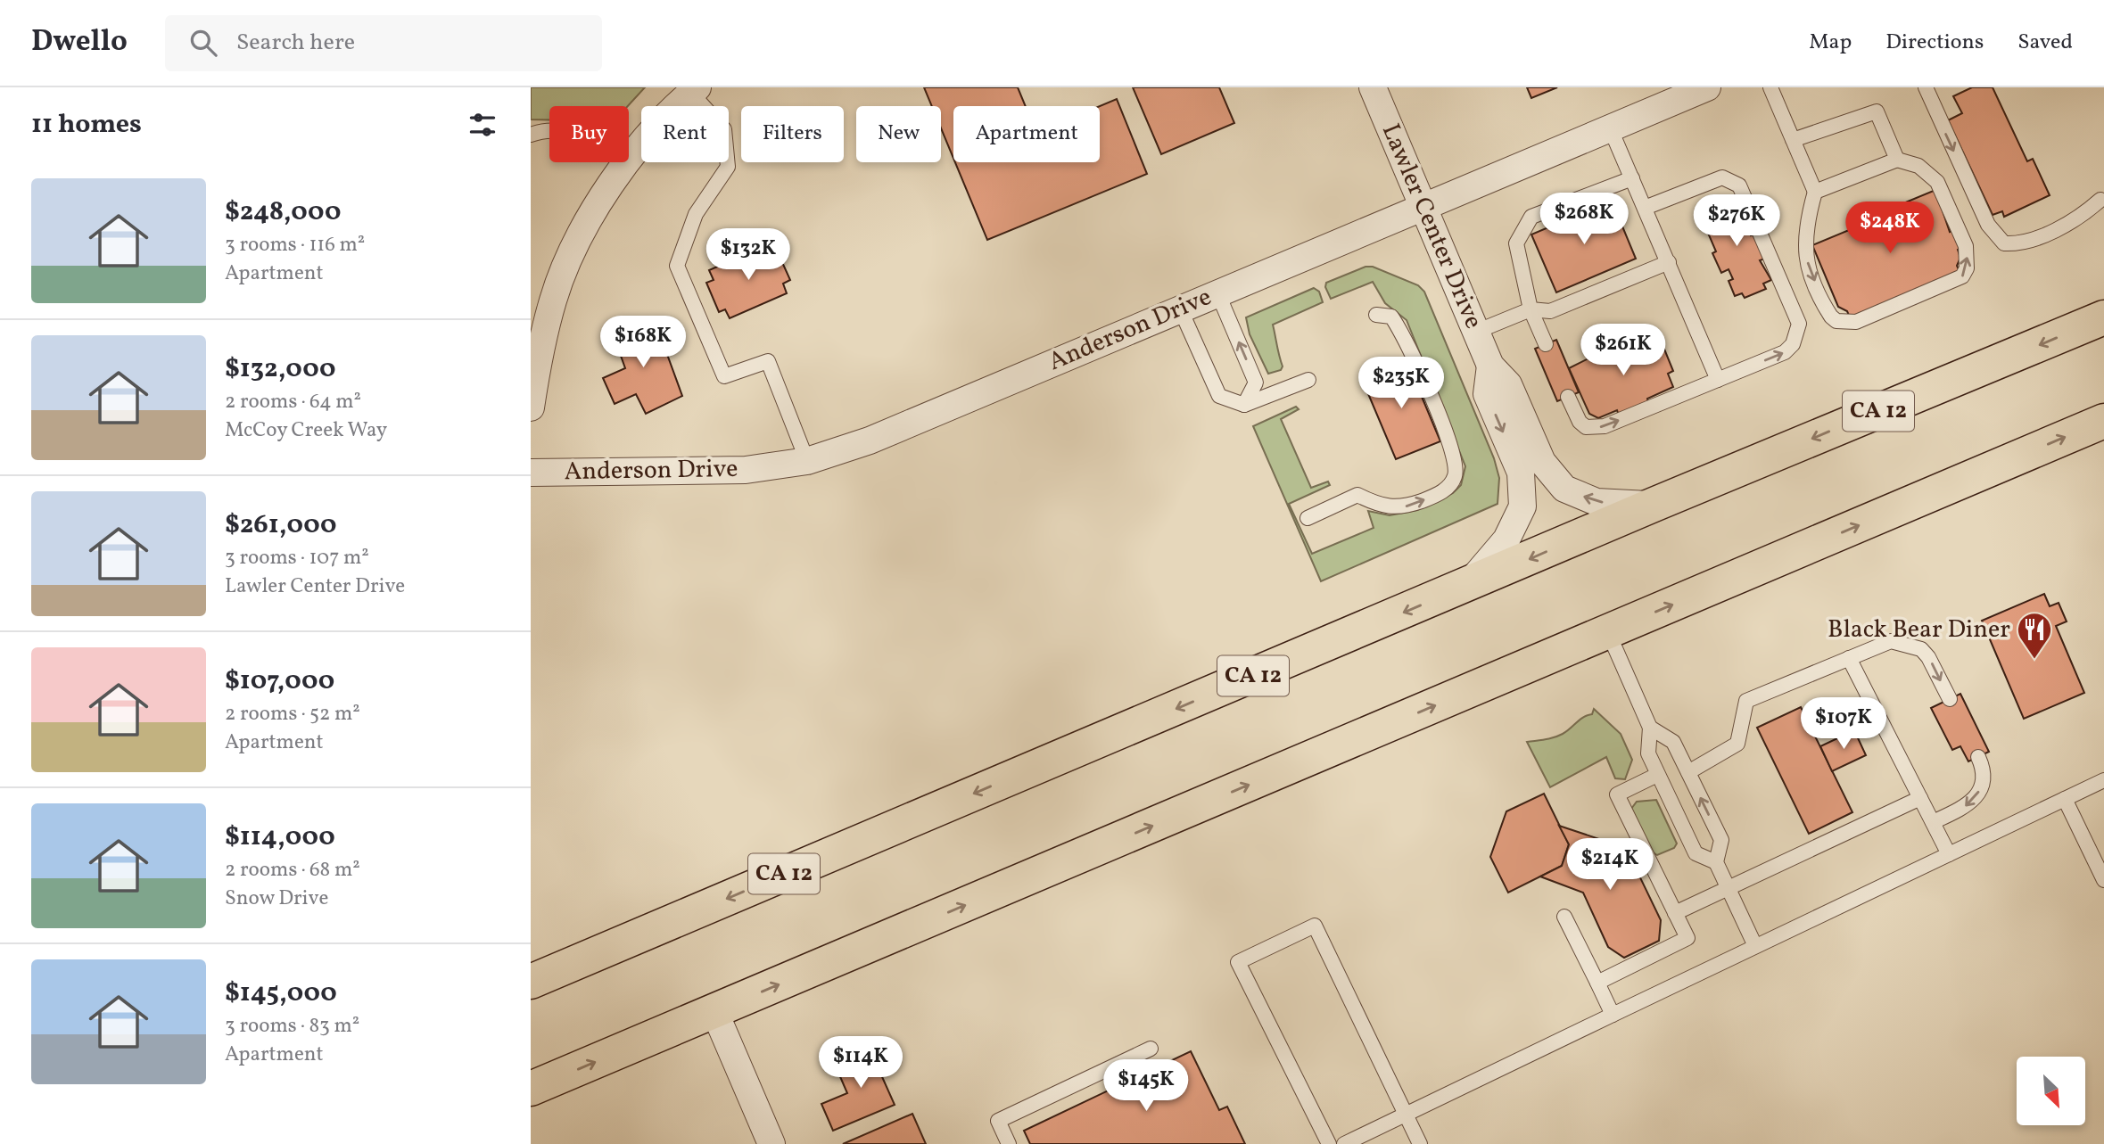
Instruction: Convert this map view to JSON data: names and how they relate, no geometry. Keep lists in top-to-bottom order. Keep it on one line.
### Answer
{"streets":{"highway":["CA 12"],"street":["Lawler Center Drive","Anderson Drive"]},"crossings":[["Lawler Center Drive","Anderson Drive"],["Lawler Center Drive","CA 12"]],"places":{"restaurant":["Black Bear Diner"]},"north":"bottom right","page":{"header":"Dwello","search":"Search here","nav":["Map","Directions","Saved"],"heading":"11 homes","chip":["Buy","Rent","Filters","New","Apartment"],"list":[{"name":"$248,000","note":"3 rooms · 116 m² · Apartment"},{"name":"$132,000","note":"2 rooms · 64 m² · McCoy Creek Way"},{"name":"$261,000","note":"3 rooms · 107 m² · Lawler Center Drive"},{"name":"$107,000","note":"2 rooms · 52 m² · Apartment"},{"name":"$114,000","note":"2 rooms · 68 m² · Snow Drive"},{"name":"$145,000","note":"3 rooms · 83 m² · Apartment"}],"price":["$268K","$276K","$248K","$132K","$168K","$261K","$235K","$107K","$214K","$114K","$145K"]}}
